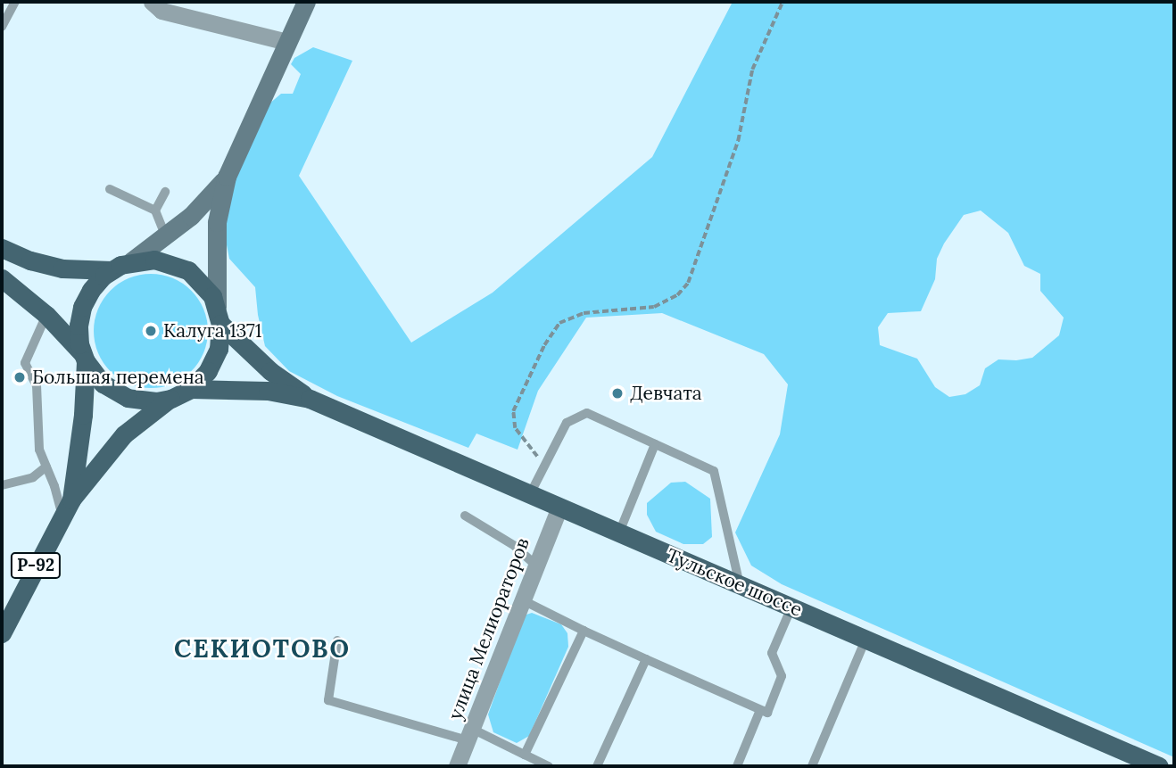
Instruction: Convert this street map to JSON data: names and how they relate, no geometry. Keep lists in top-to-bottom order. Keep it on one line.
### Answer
{"streets":{"main road":["Р-92","Тульское шоссе"],"street":["улица Мелиораторов"]},"crossings":[["Тульское шоссе","улица Мелиораторов"]],"districts":["СЕКИОТОВО"],"places":["Калуга 1371","Большая перемена","Девчата"]}
